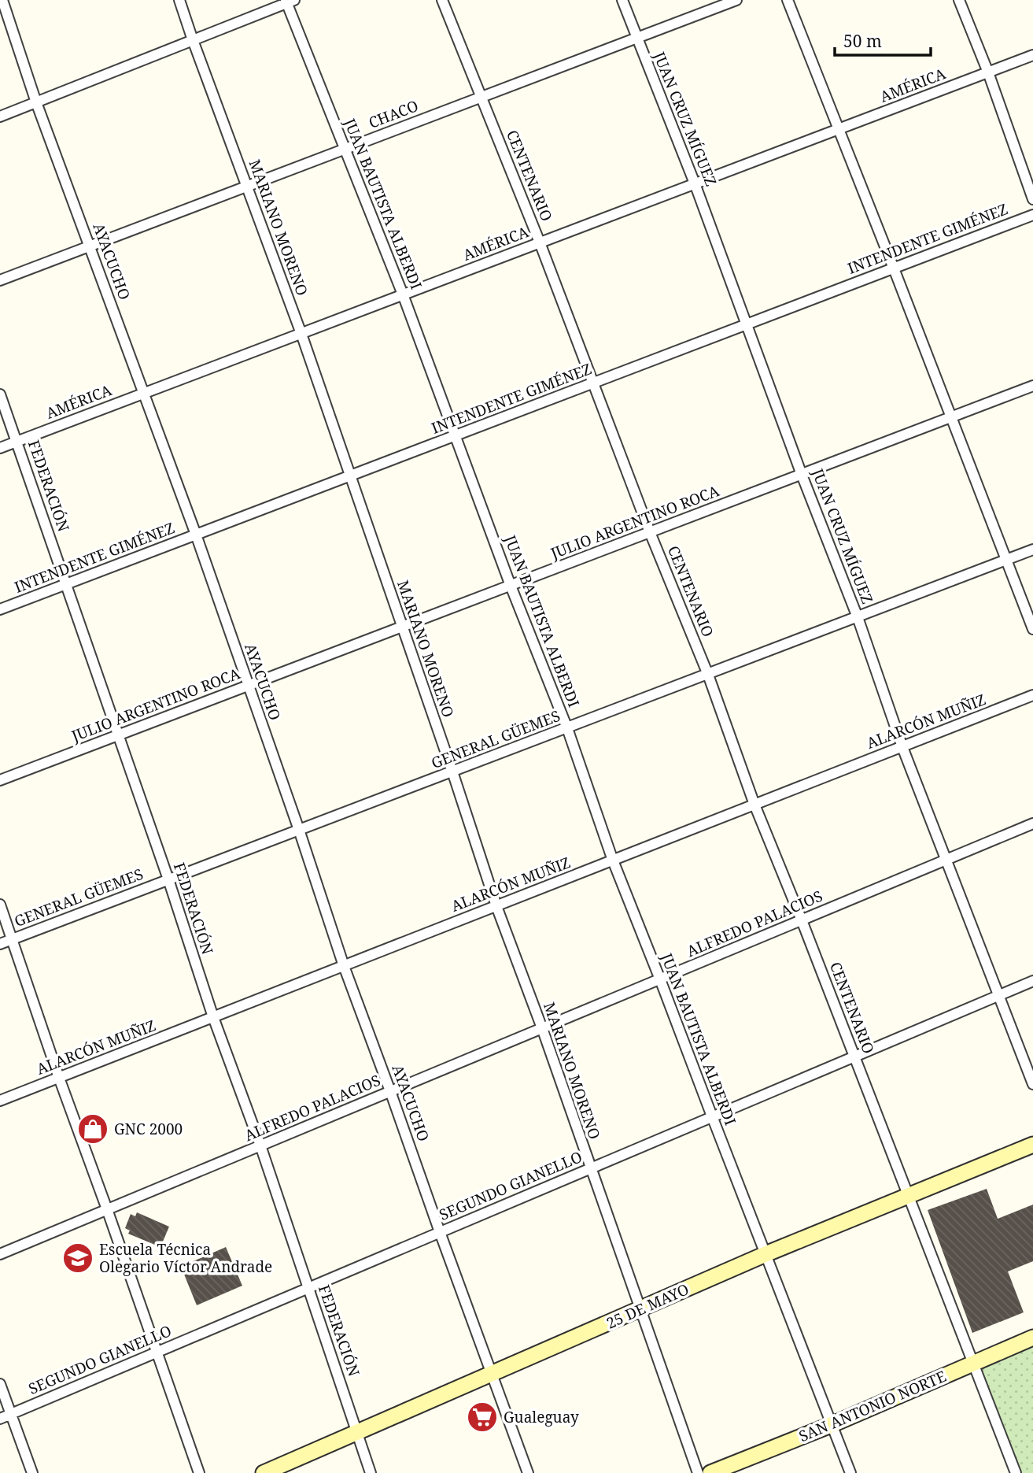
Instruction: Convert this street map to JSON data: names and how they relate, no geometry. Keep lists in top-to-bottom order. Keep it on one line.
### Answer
{"streets":{"street":["AMÉRICA","CHACO","JUAN CRUZ MÍGUEZ","CENTENARIO","JUAN BAUTISTA ALBERDI","MARIANO MORENO","INTENDENTE GIMÉNEZ","AYACUCHO","FEDERACIÓN","JULIO ARGENTINO ROCA","ALARCÓN MUÑIZ","GENERAL GÜEMES","ALFREDO PALACIOS","SEGUNDO GIANELLO","25 DE MAYO","SAN ANTONIO NORTE"]},"crossings":[["AMÉRICA","JUAN CRUZ MÍGUEZ"],["AMÉRICA","CENTENARIO"],["AMÉRICA","JUAN BAUTISTA ALBERDI"],["AMÉRICA","MARIANO MORENO"],["AMÉRICA","AYACUCHO"],["AMÉRICA","FEDERACIÓN"],["CHACO","JUAN CRUZ MÍGUEZ"],["CHACO","CENTENARIO"],["CHACO","JUAN BAUTISTA ALBERDI"],["CHACO","MARIANO MORENO"],["CHACO","AYACUCHO"],["JUAN CRUZ MÍGUEZ","INTENDENTE GIMÉNEZ"],["JUAN CRUZ MÍGUEZ","JULIO ARGENTINO ROCA"],["JUAN CRUZ MÍGUEZ","ALARCÓN MUÑIZ"],["JUAN CRUZ MÍGUEZ","GENERAL GÜEMES"],["JUAN CRUZ MÍGUEZ","ALFREDO PALACIOS"],["JUAN CRUZ MÍGUEZ","SEGUNDO GIANELLO"],["CENTENARIO","INTENDENTE GIMÉNEZ"],["CENTENARIO","JULIO ARGENTINO ROCA"],["CENTENARIO","ALARCÓN MUÑIZ"],["CENTENARIO","GENERAL GÜEMES"],["CENTENARIO","ALFREDO PALACIOS"],["CENTENARIO","SEGUNDO GIANELLO"],["CENTENARIO","25 DE MAYO"],["CENTENARIO","SAN ANTONIO NORTE"],["JUAN BAUTISTA ALBERDI","INTENDENTE GIMÉNEZ"],["JUAN BAUTISTA ALBERDI","JULIO ARGENTINO ROCA"],["JUAN BAUTISTA ALBERDI","ALARCÓN MUÑIZ"],["JUAN BAUTISTA ALBERDI","GENERAL GÜEMES"],["JUAN BAUTISTA ALBERDI","ALFREDO PALACIOS"],["JUAN BAUTISTA ALBERDI","SEGUNDO GIANELLO"],["JUAN BAUTISTA ALBERDI","25 DE MAYO"],["JUAN BAUTISTA ALBERDI","SAN ANTONIO NORTE"],["MARIANO MORENO","INTENDENTE GIMÉNEZ"],["MARIANO MORENO","JULIO ARGENTINO ROCA"],["MARIANO MORENO","ALARCÓN MUÑIZ"],["MARIANO MORENO","GENERAL GÜEMES"],["MARIANO MORENO","ALFREDO PALACIOS"],["MARIANO MORENO","SEGUNDO GIANELLO"],["MARIANO MORENO","25 DE MAYO"],["INTENDENTE GIMÉNEZ","AYACUCHO"],["INTENDENTE GIMÉNEZ","FEDERACIÓN"],["AYACUCHO","JULIO ARGENTINO ROCA"],["AYACUCHO","ALARCÓN MUÑIZ"],["AYACUCHO","GENERAL GÜEMES"],["AYACUCHO","ALFREDO PALACIOS"],["AYACUCHO","SEGUNDO GIANELLO"],["AYACUCHO","25 DE MAYO"],["FEDERACIÓN","JULIO ARGENTINO ROCA"],["FEDERACIÓN","ALARCÓN MUÑIZ"],["FEDERACIÓN","GENERAL GÜEMES"],["FEDERACIÓN","ALFREDO PALACIOS"],["FEDERACIÓN","SEGUNDO GIANELLO"],["FEDERACIÓN","25 DE MAYO"]],"places":{"shop":["GNC 2000"],"school or university":["Escuela Técnica Olegario Víctor Andrade"],"supermarket":["Gualeguay"]},"scale_bar":"50 m"}
